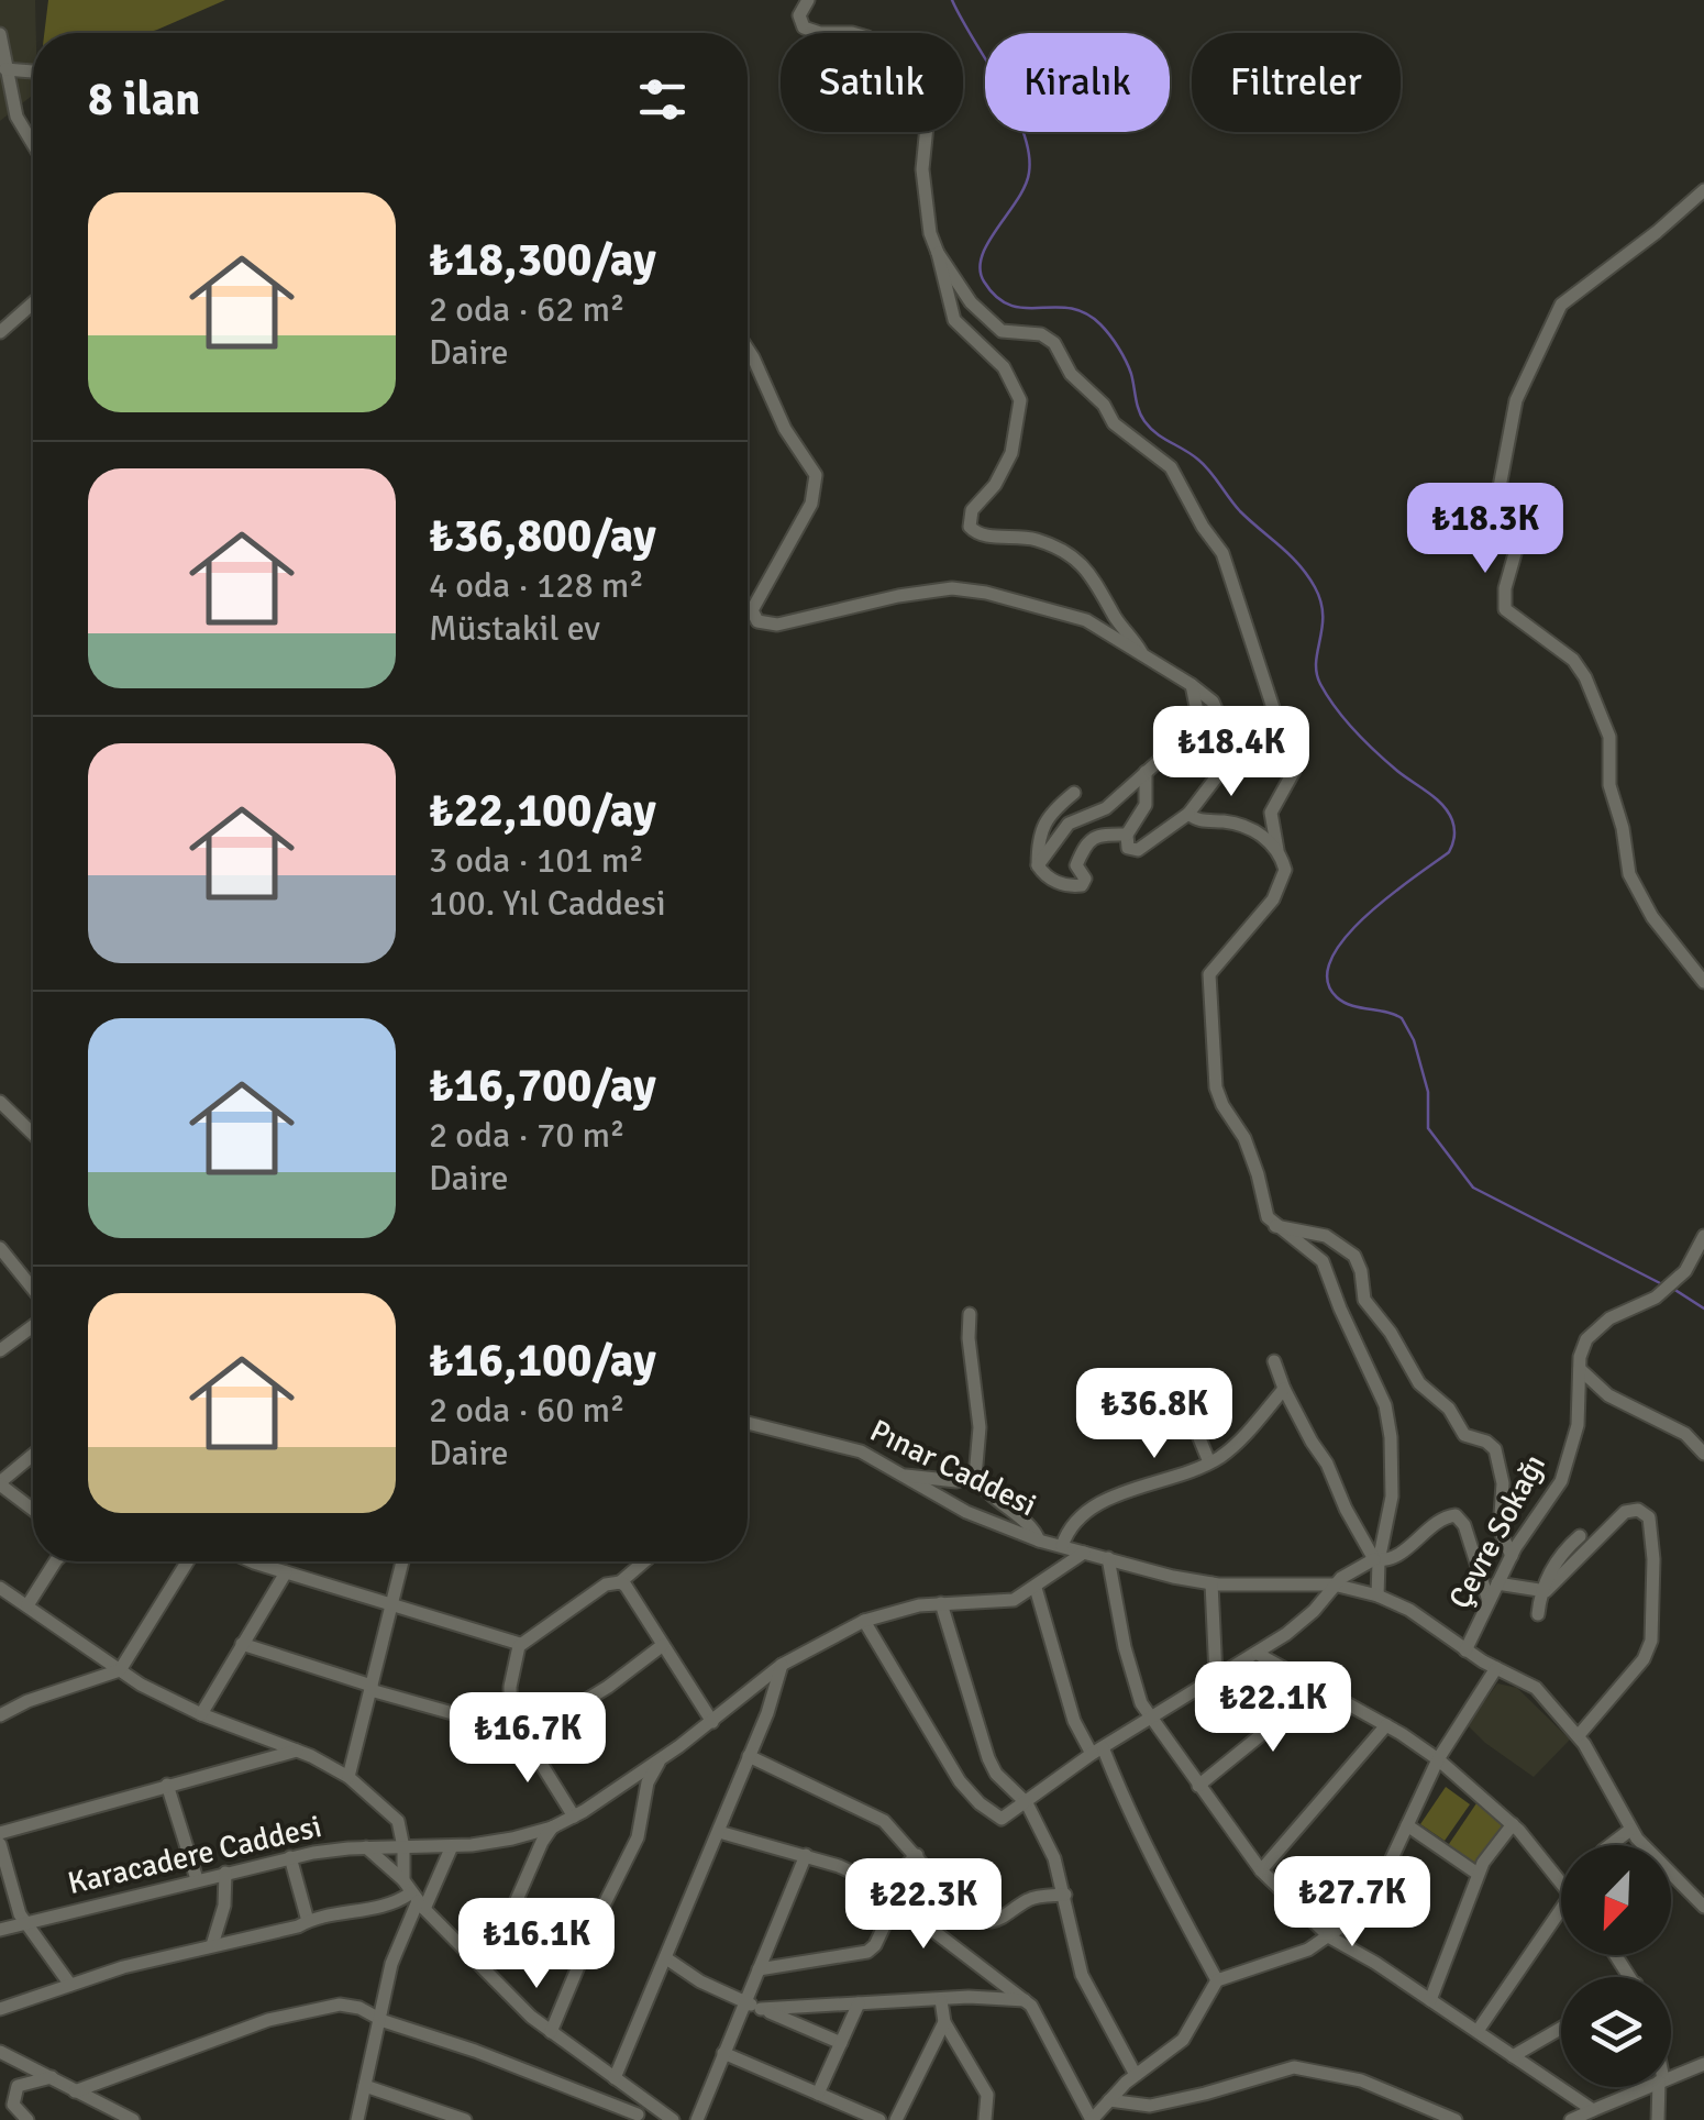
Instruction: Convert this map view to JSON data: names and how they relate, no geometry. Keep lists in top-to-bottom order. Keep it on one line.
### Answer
{"streets":{"street":["Pınar Caddesi","Çevre Sokağı","Karacadere Caddesi"]},"crossings":[["Pınar Caddesi","Çevre Sokağı"]],"north":"bottom left","page":{"chip":["Satılık","Kiralık","Filtreler"],"heading":"8 ilan","list":[{"name":"₺18,300/ay","note":"2 oda · 62 m² · Daire"},{"name":"₺36,800/ay","note":"4 oda · 128 m² · Müstakil ev"},{"name":"₺22,100/ay","note":"3 oda · 101 m² · 100. Yıl Caddesi"},{"name":"₺16,700/ay","note":"2 oda · 70 m² · Daire"},{"name":"₺16,100/ay","note":"2 oda · 60 m² · Daire"}],"price":["₺18.3K","₺18.4K","₺36.8K","₺22.1K","₺16.7K","₺27.7K","₺22.3K","₺16.1K"]}}
